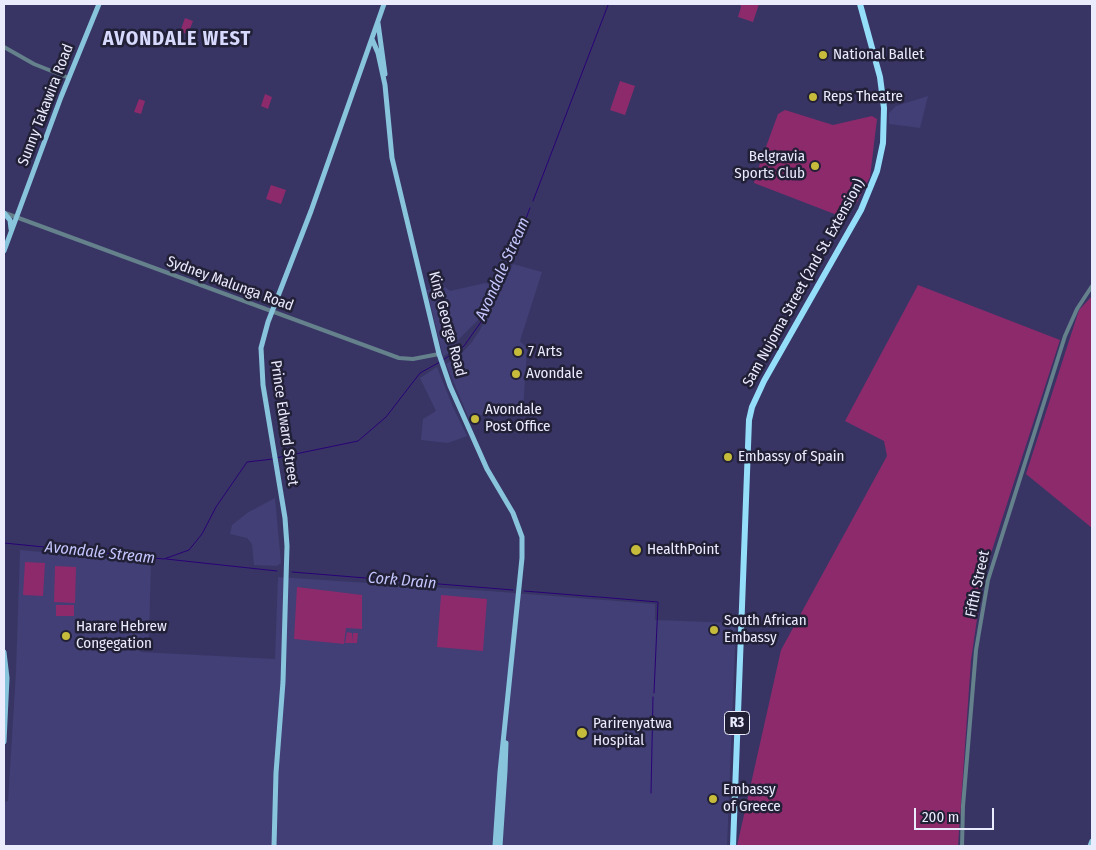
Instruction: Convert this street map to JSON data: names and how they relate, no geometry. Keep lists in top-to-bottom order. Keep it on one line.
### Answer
{"streets":{"highway":["Sam Nujoma Street (2nd St. Extension)","R3"],"main road":["Sunny Takawira Road","King George Road","Prince Edward Street"],"street":["Sydney Malunga Road","Fifth Street"]},"crossings":[["Sunny Takawira Road","Sydney Malunga Road"],["Sydney Malunga Road","King George Road"],["Sydney Malunga Road","Prince Edward Street"],["King George Road","Prince Edward Street"]],"districts":["AVONDALE WEST"],"water":["Avondale Stream","Cork Drain"],"places":["National Ballet","Reps Theatre","Belgravia Sports Club","7 Arts","Avondale","Avondale Post Office","Embassy of Spain","HealthPoint","South African Embassy","Harare Hebrew Congegation","Parirenyatwa Hospital","Embassy of Greece"],"scale_bar":"200 m"}
